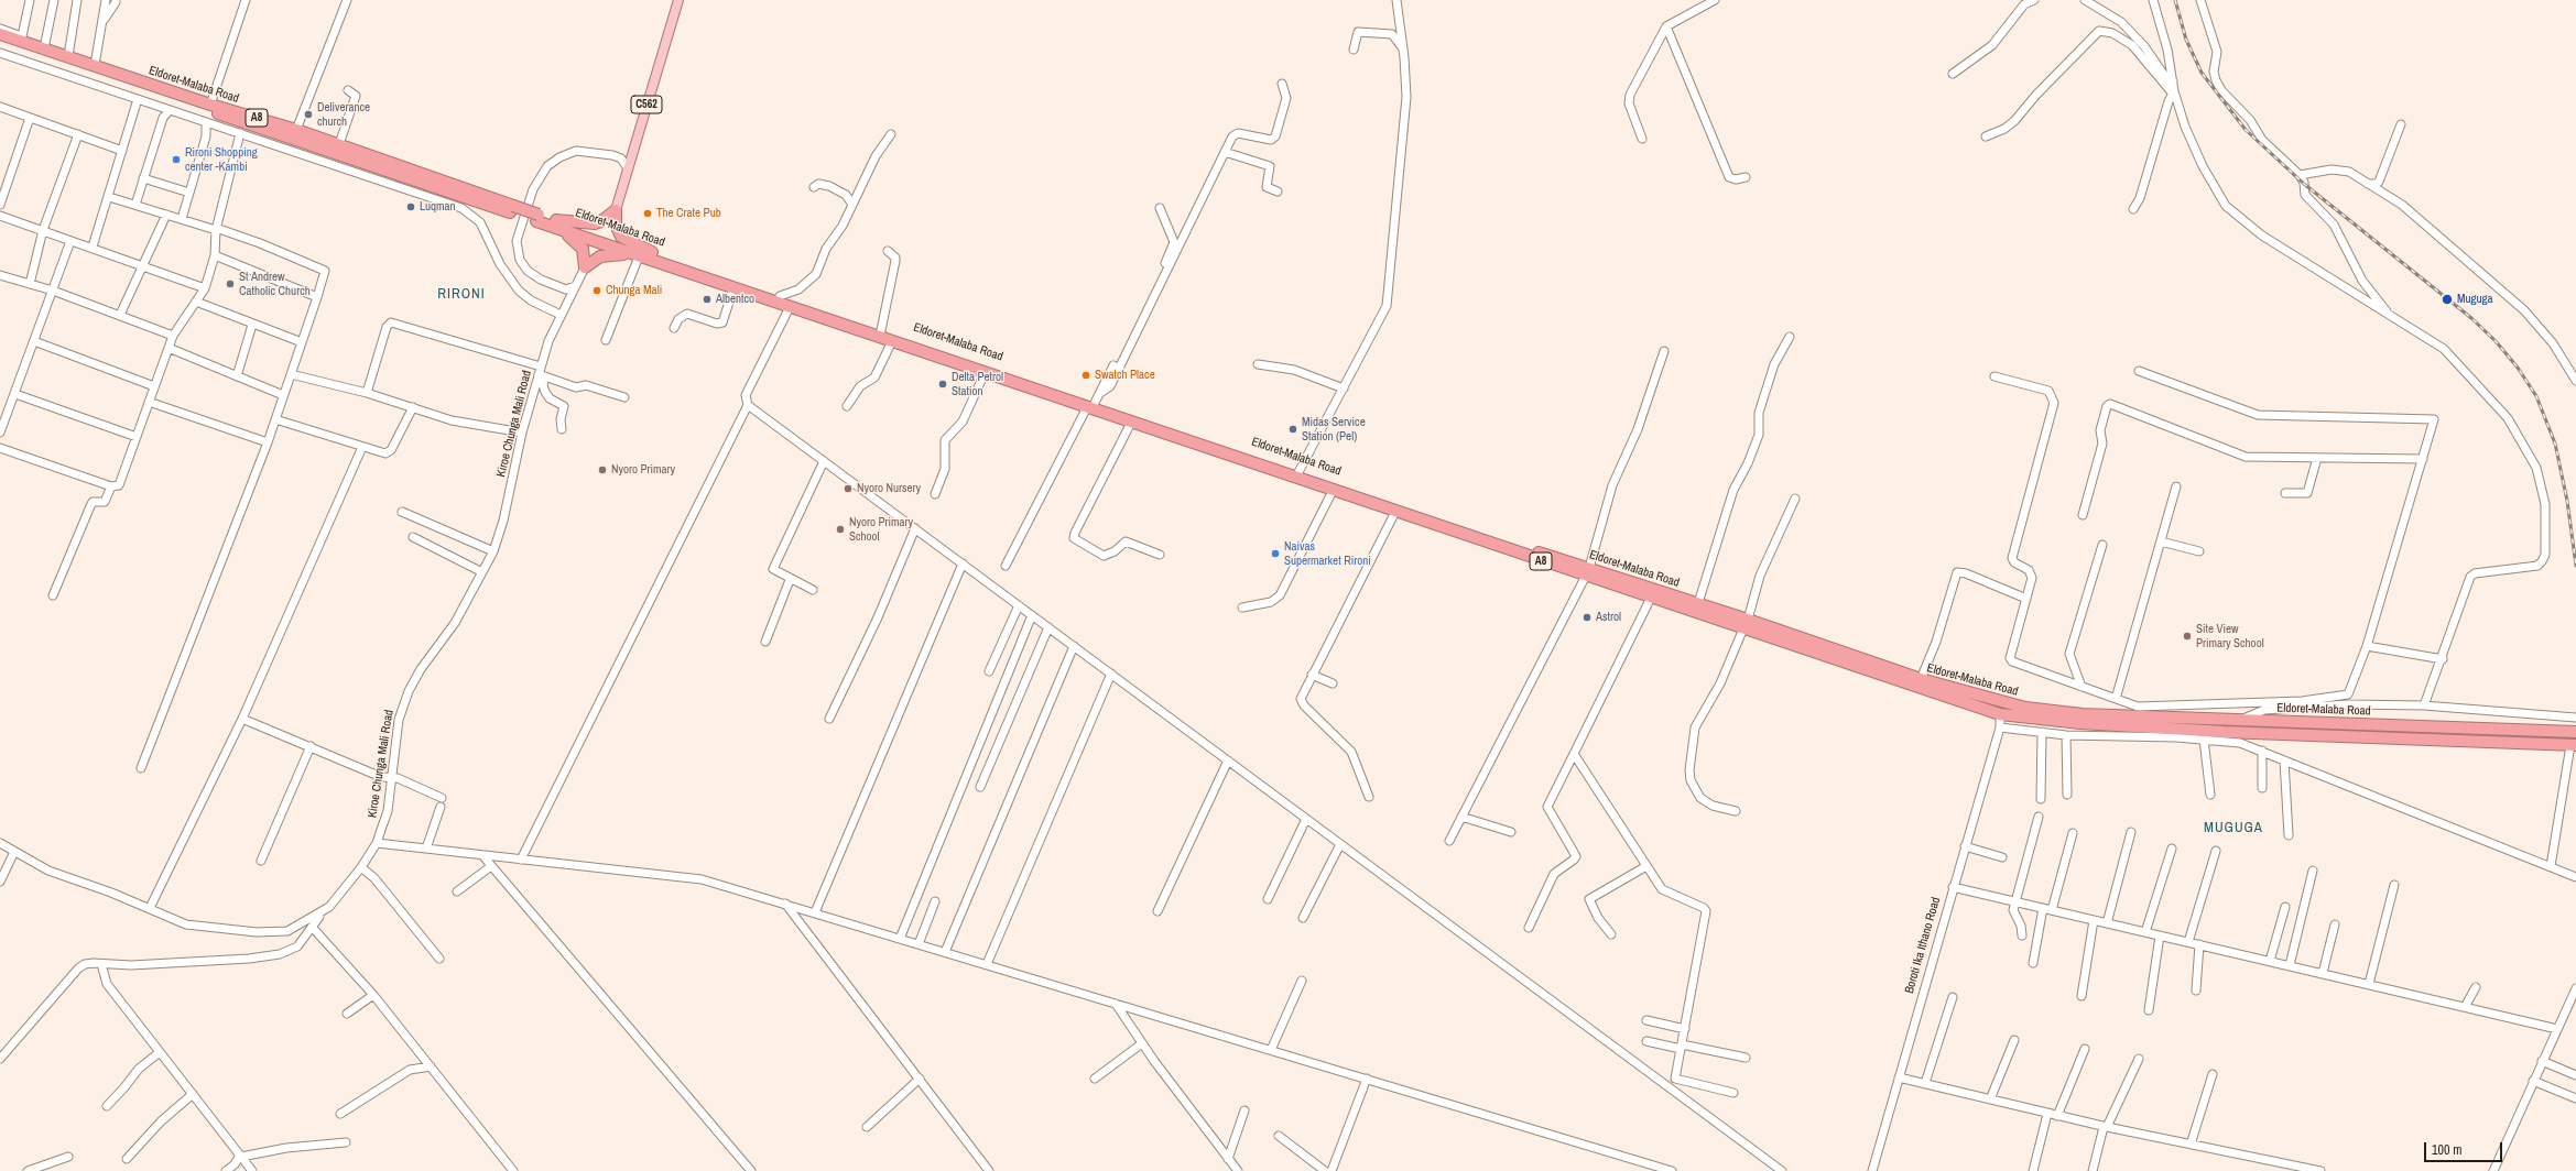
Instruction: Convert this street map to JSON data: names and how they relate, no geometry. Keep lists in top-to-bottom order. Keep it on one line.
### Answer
{"streets":{"highway":["Eldoret-Malaba Road","A8"],"main road":["C562"],"street":["Kiroe Chunga Mali Road","Boroti Ika Ithano Road"]},"crossings":[["Eldoret-Malaba Road","Boroti Ika Ithano Road"]],"districts":["RIRONI","MUGUGA"],"places":["Deliverance church","Rironi Shopping center -Kambi","Luqman","The Crate Pub","St Andrew Catholic Church","Chunga Mali","Albentco","Muguga","Swatch Place","Delta Petrol Station","Midas Service Station (Pel)","Nyoro Primary","Nyoro Nursery","Nyoro Primary School","Naivas Supermarket Rironi","Astrol","Site View Primary School"],"scale_bar":"100 m"}
